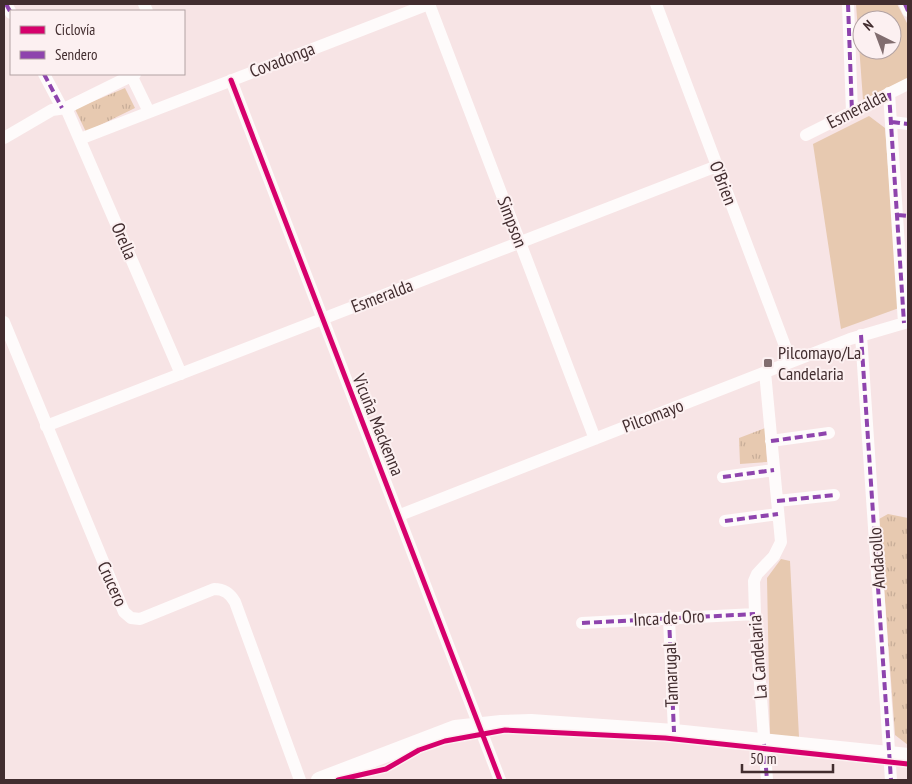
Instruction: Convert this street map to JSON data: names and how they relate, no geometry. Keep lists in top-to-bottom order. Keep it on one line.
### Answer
{"streets":{"street":["Covadonga","Esmeralda","O'Brien","Simpson","Orella","Pilcomayo","Vicuña Mackenna","Andacollo","Crucero","Inca de Oro","La Candelaria","Tamarugal"]},"crossings":[["Covadonga","Simpson"],["Covadonga","Orella"],["Covadonga","Vicuña Mackenna"],["Esmeralda","O'Brien"],["Esmeralda","Simpson"],["Esmeralda","Orella"],["Esmeralda","Vicuña Mackenna"],["Esmeralda","Crucero"],["O'Brien","Pilcomayo"],["Simpson","Pilcomayo"],["Pilcomayo","Vicuña Mackenna"],["Pilcomayo","Andacollo"],["Inca de Oro","La Candelaria"],["Inca de Oro","Tamarugal"]],"places":{"transit":["Pilcomayo/La Candelaria"]},"legend":["Ciclovía","Sendero"],"scale_bar":"50 m","north":"top left"}
